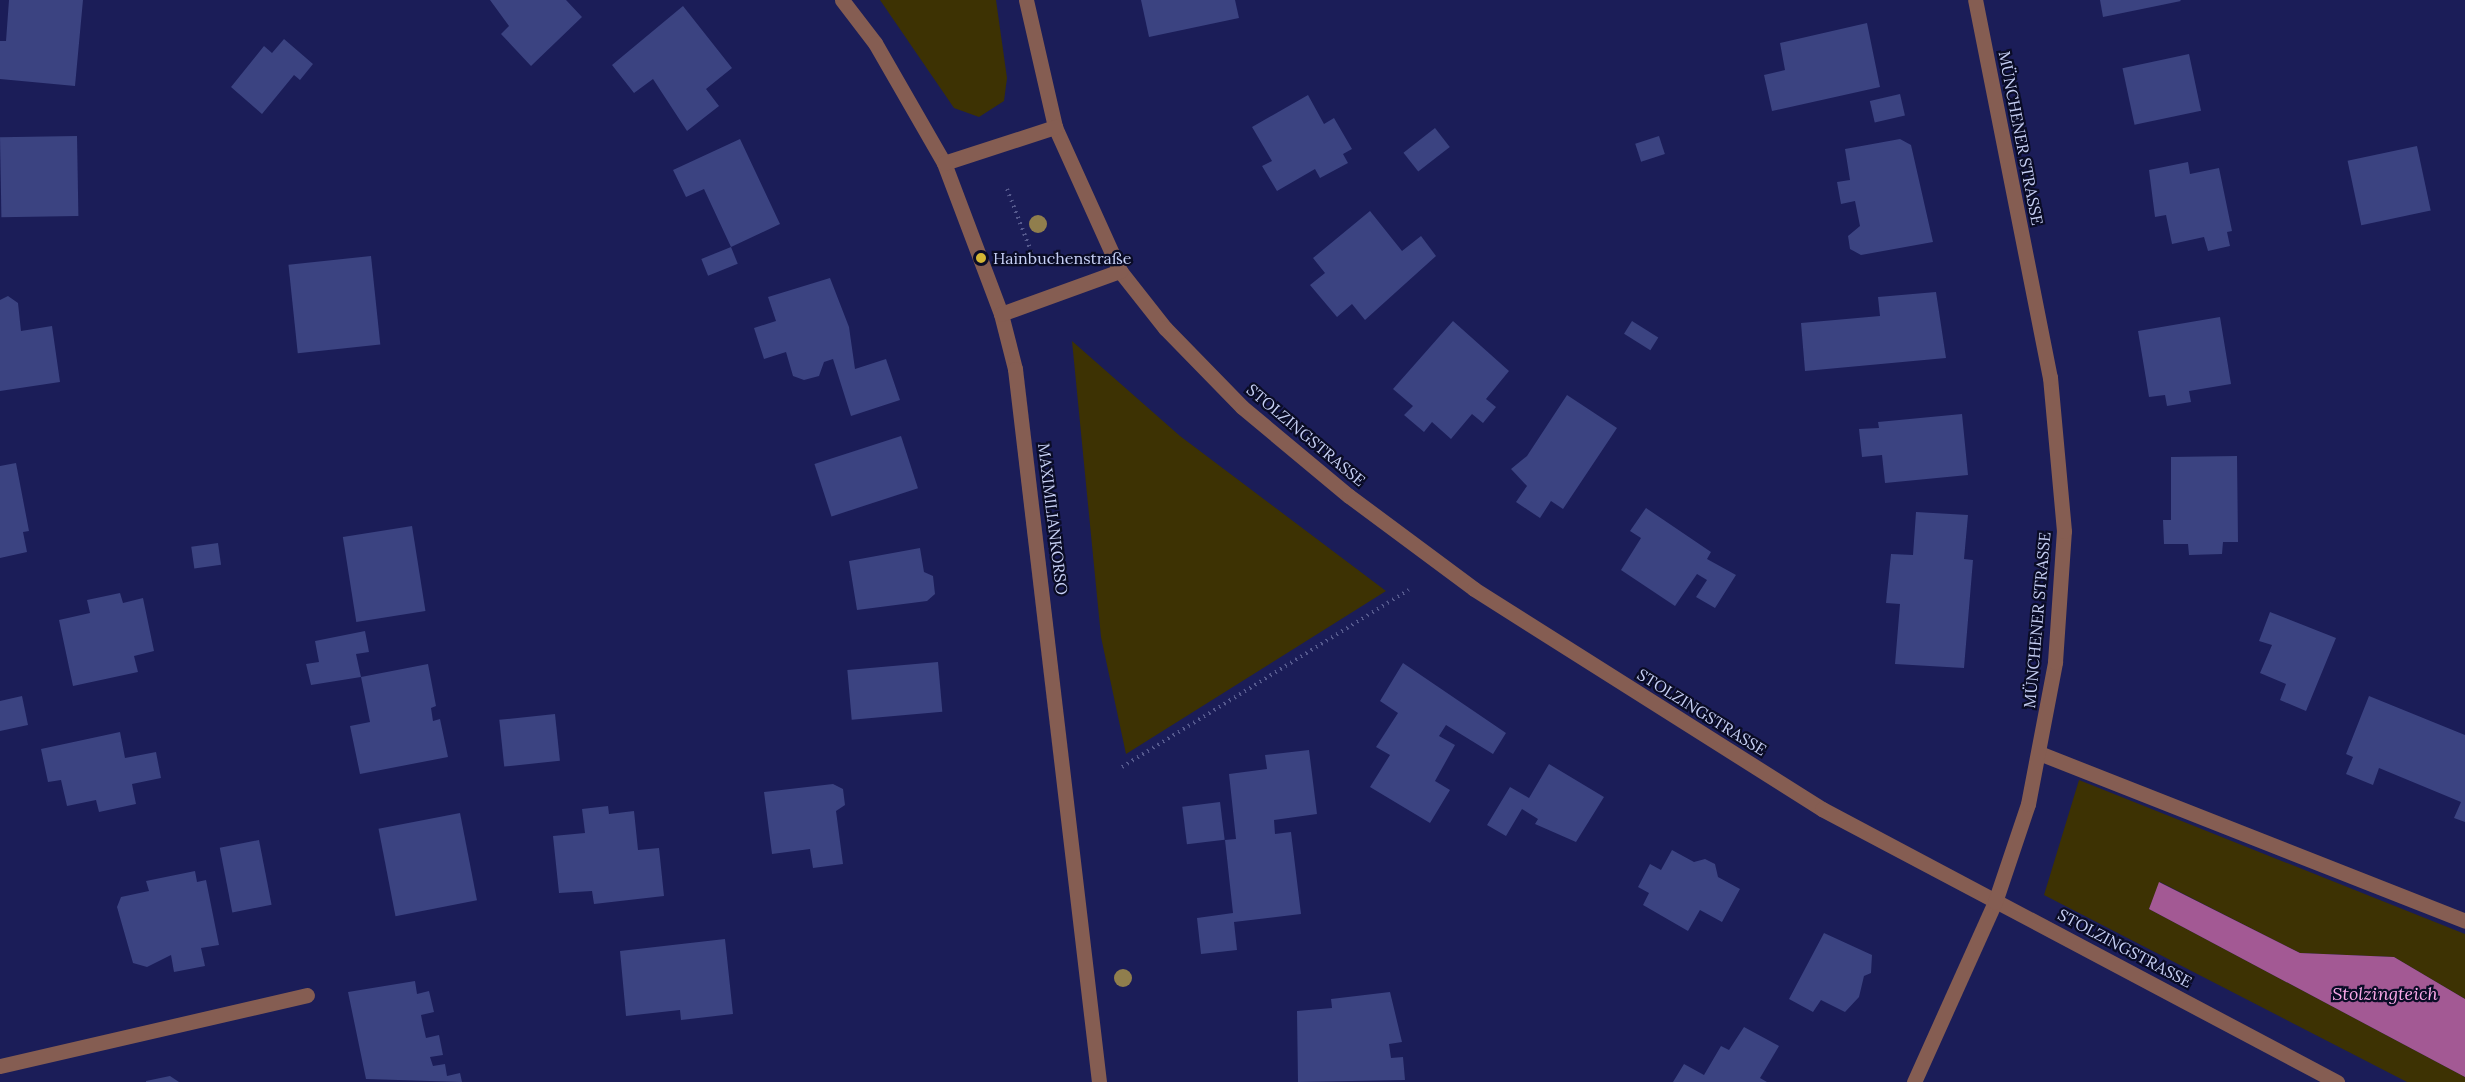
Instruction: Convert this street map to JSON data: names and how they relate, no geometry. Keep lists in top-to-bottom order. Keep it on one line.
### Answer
{"streets":{"street":["MÜNCHENER STRASSE","STOLZINGSTRASSE","MAXIMILIANKORSO"]},"crossings":[["MÜNCHENER STRASSE","STOLZINGSTRASSE"]],"water":["Stolzingteich"],"places":["Hainbuchenstraße"]}
